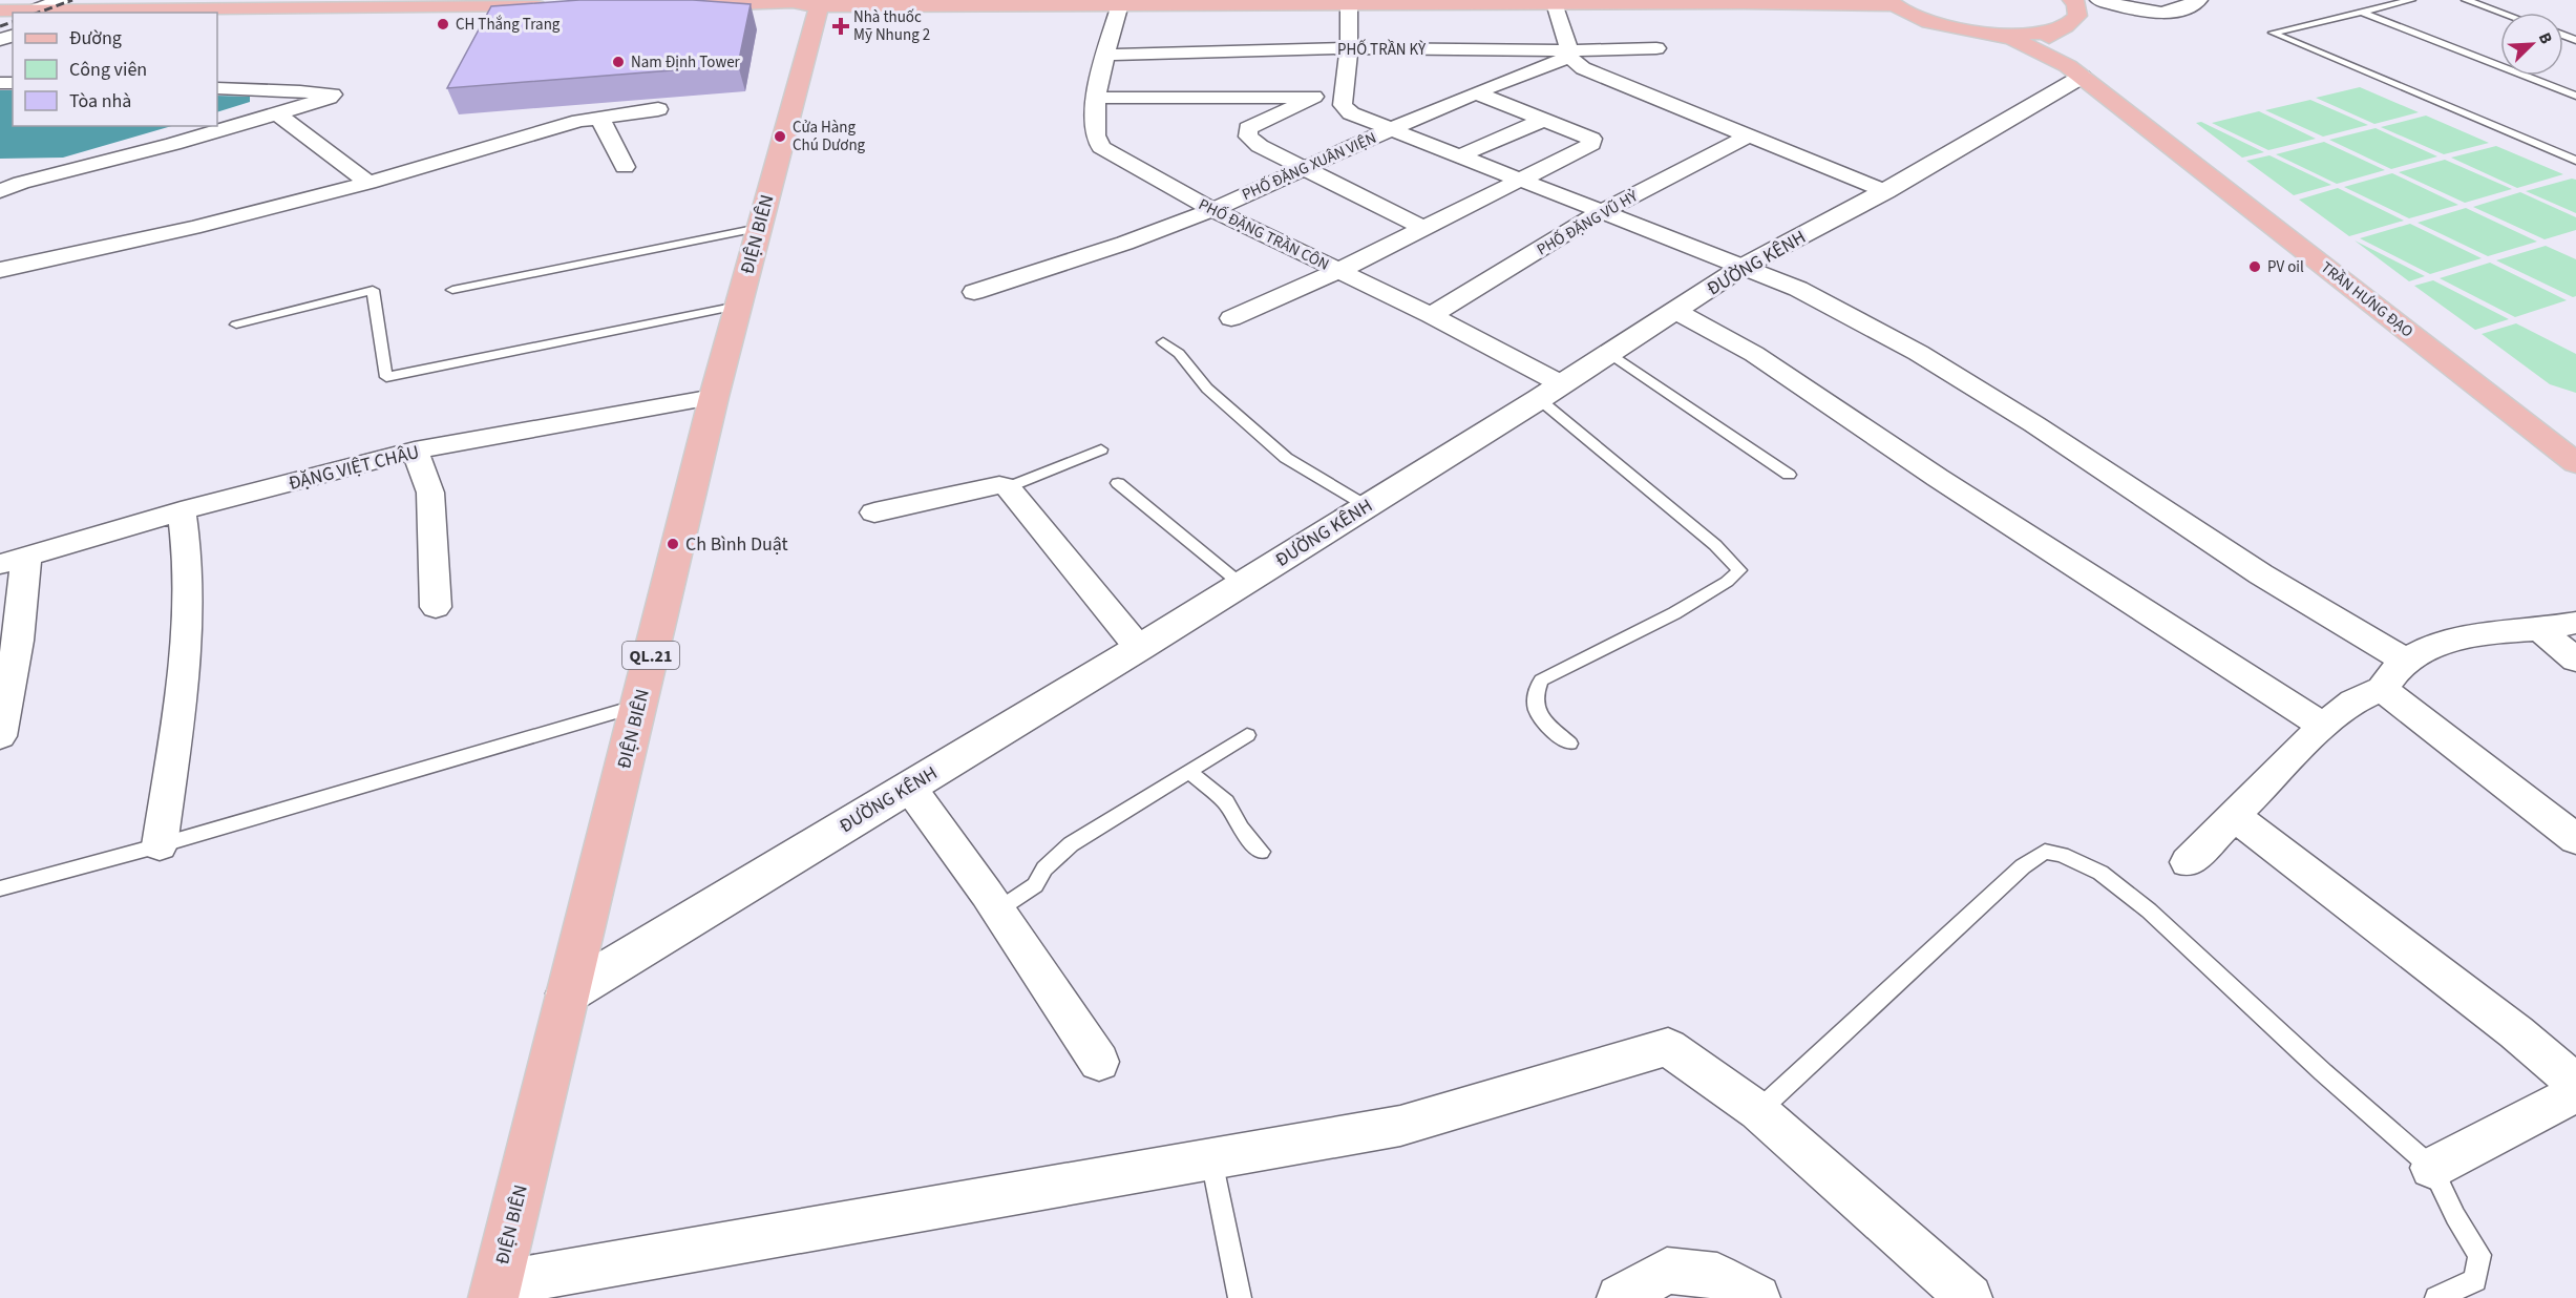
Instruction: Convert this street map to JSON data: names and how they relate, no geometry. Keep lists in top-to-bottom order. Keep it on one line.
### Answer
{"streets":{"main road":["ĐIỆN BIÊN","TRẦN HƯNG ĐẠO","QL.21"],"street":["PHỐ TRẦN KỲ","PHỐ ĐẶNG XUÂN VIỆN","PHỐ ĐẶNG VŨ HỶ","PHỐ ĐẶNG TRẦN CÔN","ĐƯỜNG KÊNH","ĐẶNG VIỆT CHÂU"]},"crossings":[["PHỐ TRẦN KỲ","PHỐ ĐẶNG XUÂN VIỆN"],["PHỐ TRẦN KỲ","PHỐ ĐẶNG TRẦN CÔN"],["PHỐ ĐẶNG XUÂN VIỆN","PHỐ ĐẶNG TRẦN CÔN"],["PHỐ ĐẶNG VŨ HỶ","PHỐ ĐẶNG TRẦN CÔN"],["ĐIỆN BIÊN","ĐƯỜNG KÊNH"],["ĐIỆN BIÊN","ĐẶNG VIỆT CHÂU"],["PHỐ ĐẶNG TRẦN CÔN","ĐƯỜNG KÊNH"],["ĐƯỜNG KÊNH","TRẦN HƯNG ĐẠO"]],"places":{"other":["CH Thắng Trang","Nam Định Tower","Cửa Hàng Chú Dương","PV oil","Ch Bình Duật"],"health":["Nhà thuốc Mỹ Nhung 2"]},"legend":["Đường","Công viên","Tòa nhà"],"north":"top right"}
